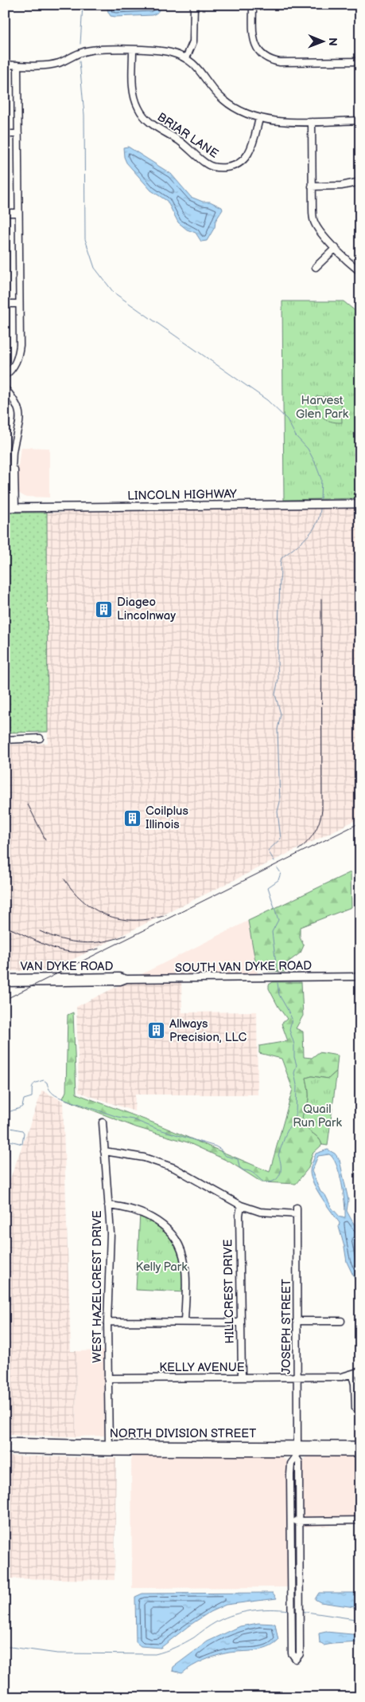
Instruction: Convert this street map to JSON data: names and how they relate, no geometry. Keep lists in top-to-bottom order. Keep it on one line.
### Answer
{"streets":{"main road":["LINCOLN HIGHWAY","NORTH DIVISION STREET"],"street":["BRIAR LANE","VAN DYKE ROAD","SOUTH VAN DYKE ROAD","WEST HAZELCREST DRIVE","HILLCREST DRIVE","JOSEPH STREET","KELLY AVENUE"]},"crossings":[["VAN DYKE ROAD","SOUTH VAN DYKE ROAD"],["WEST HAZELCREST DRIVE","KELLY AVENUE"],["WEST HAZELCREST DRIVE","NORTH DIVISION STREET"],["HILLCREST DRIVE","JOSEPH STREET"],["HILLCREST DRIVE","KELLY AVENUE"],["JOSEPH STREET","KELLY AVENUE"],["JOSEPH STREET","NORTH DIVISION STREET"]],"parks":["Harvest Glen Park","Quail Run Park","Kelly Park"],"places":{"building":["Diageo Lincolnway","Coilplus Illinois","Allways Precision, LLC"]},"north":"right"}
